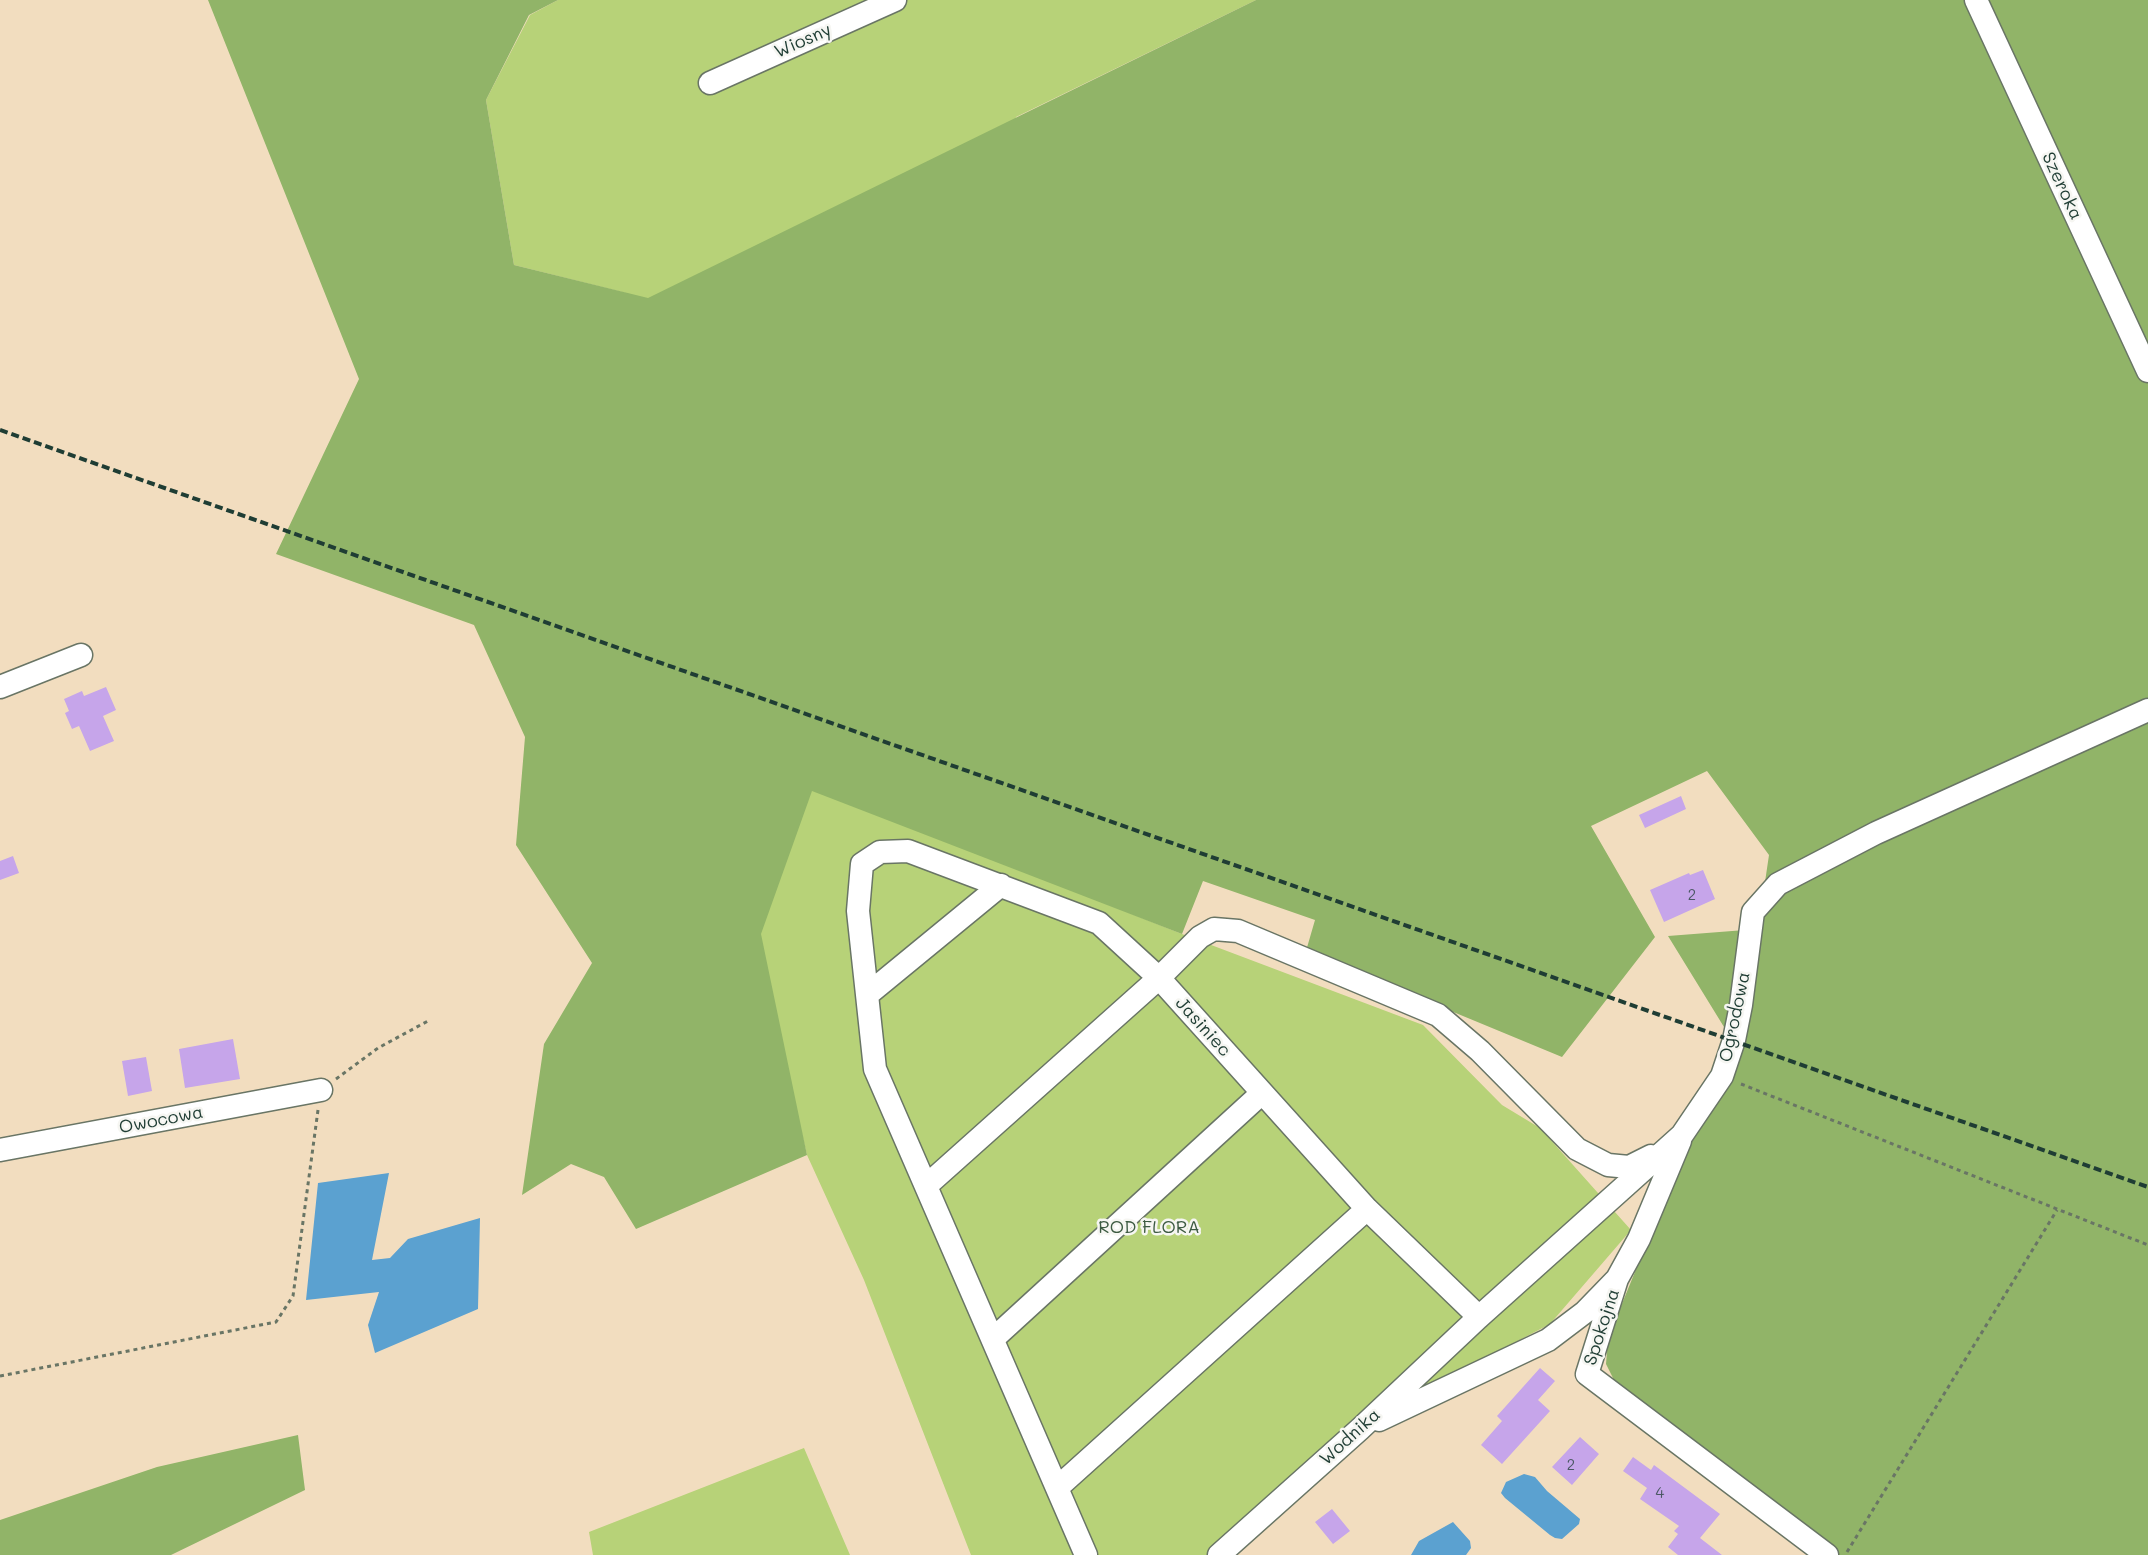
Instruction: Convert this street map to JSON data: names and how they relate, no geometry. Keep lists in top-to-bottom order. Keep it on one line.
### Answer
{"streets":{"street":["Wiosny","Szeroka","Ogrodowa","Jasiniec","Owocowa","Spokojna","Wodnika"]},"crossings":[["Ogrodowa","Jasiniec"],["Ogrodowa","Wodnika"],["Jasiniec","Wodnika"],["Spokojna","Wodnika"]],"parks":["ROD FLORA"],"house_numbers":["2","2","4"]}
